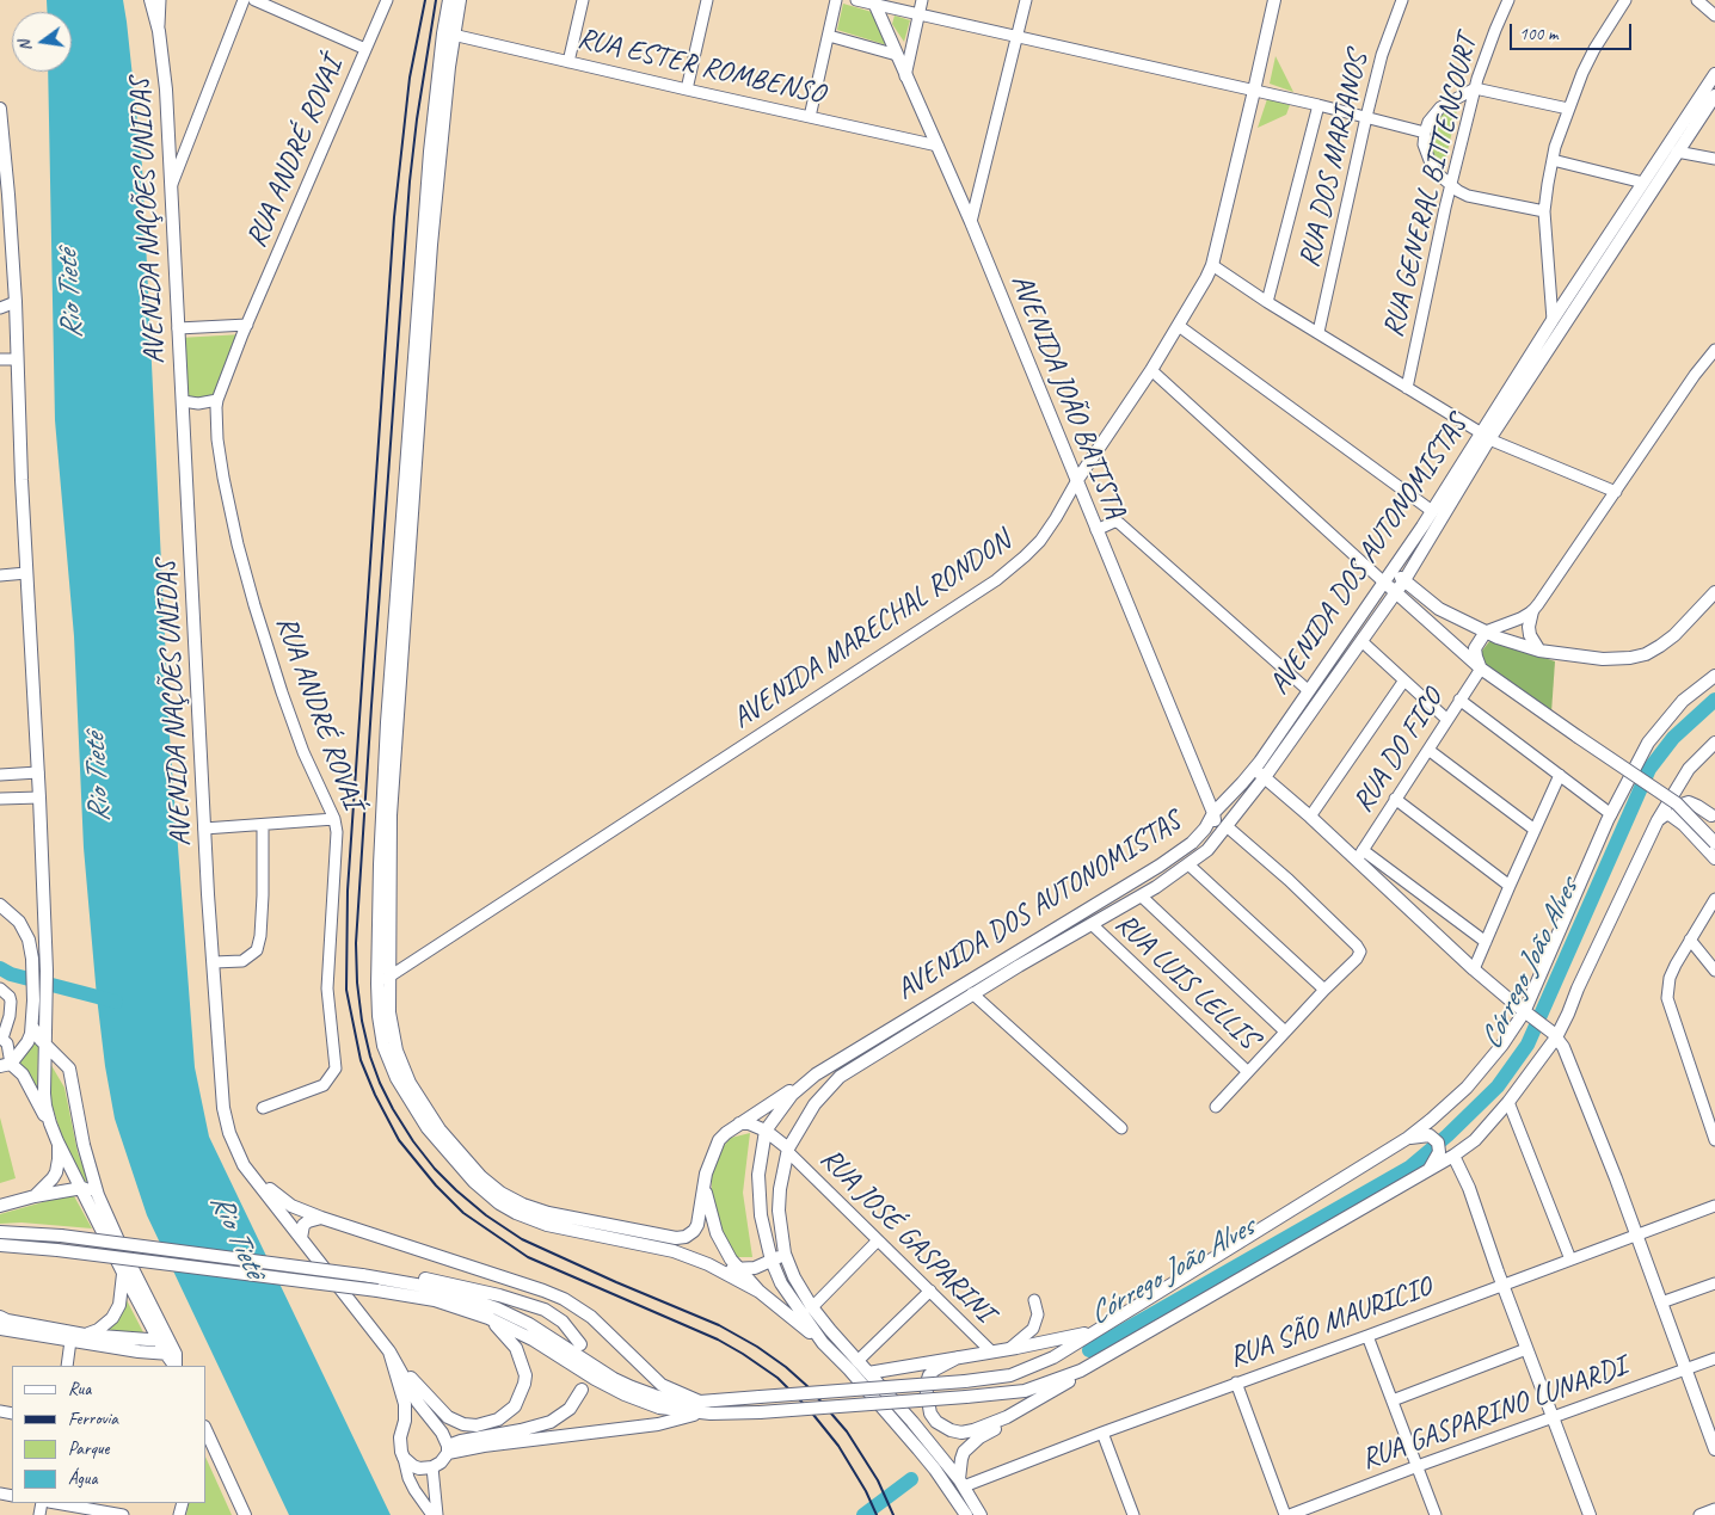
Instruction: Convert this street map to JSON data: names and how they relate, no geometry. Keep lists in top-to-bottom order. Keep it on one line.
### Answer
{"streets":{"main road":["AVENIDA NAÇÕES UNIDAS","AVENIDA JOÃO BATISTA","AVENIDA DOS AUTONOMISTAS","AVENIDA MARECHAL RONDON"],"street":["RUA ESTER ROMBENSO","RUA ANDRÉ ROVAÍ","RUA DOS MARIANOS","RUA GENERAL BITTENCOURT","RUA DO FICO","RUA LUIS LELLIS","RUA JOSÉ GASPARINI","RUA SÃO MAURICIO","RUA GASPARINO LUNARDI"]},"crossings":[["RUA ESTER ROMBENSO","AVENIDA JOÃO BATISTA"],["AVENIDA JOÃO BATISTA","AVENIDA DOS AUTONOMISTAS"],["AVENIDA JOÃO BATISTA","AVENIDA MARECHAL RONDON"],["AVENIDA DOS AUTONOMISTAS","RUA LUIS LELLIS"],["AVENIDA DOS AUTONOMISTAS","RUA JOSÉ GASPARINI"],["AVENIDA DOS AUTONOMISTAS","RUA SÃO MAURICIO"]],"water":["Rio Tietê","Córrego João Alves"],"legend":["Rua","Ferrovia","Parque","Água"],"scale_bar":"100 m","north":"left"}
